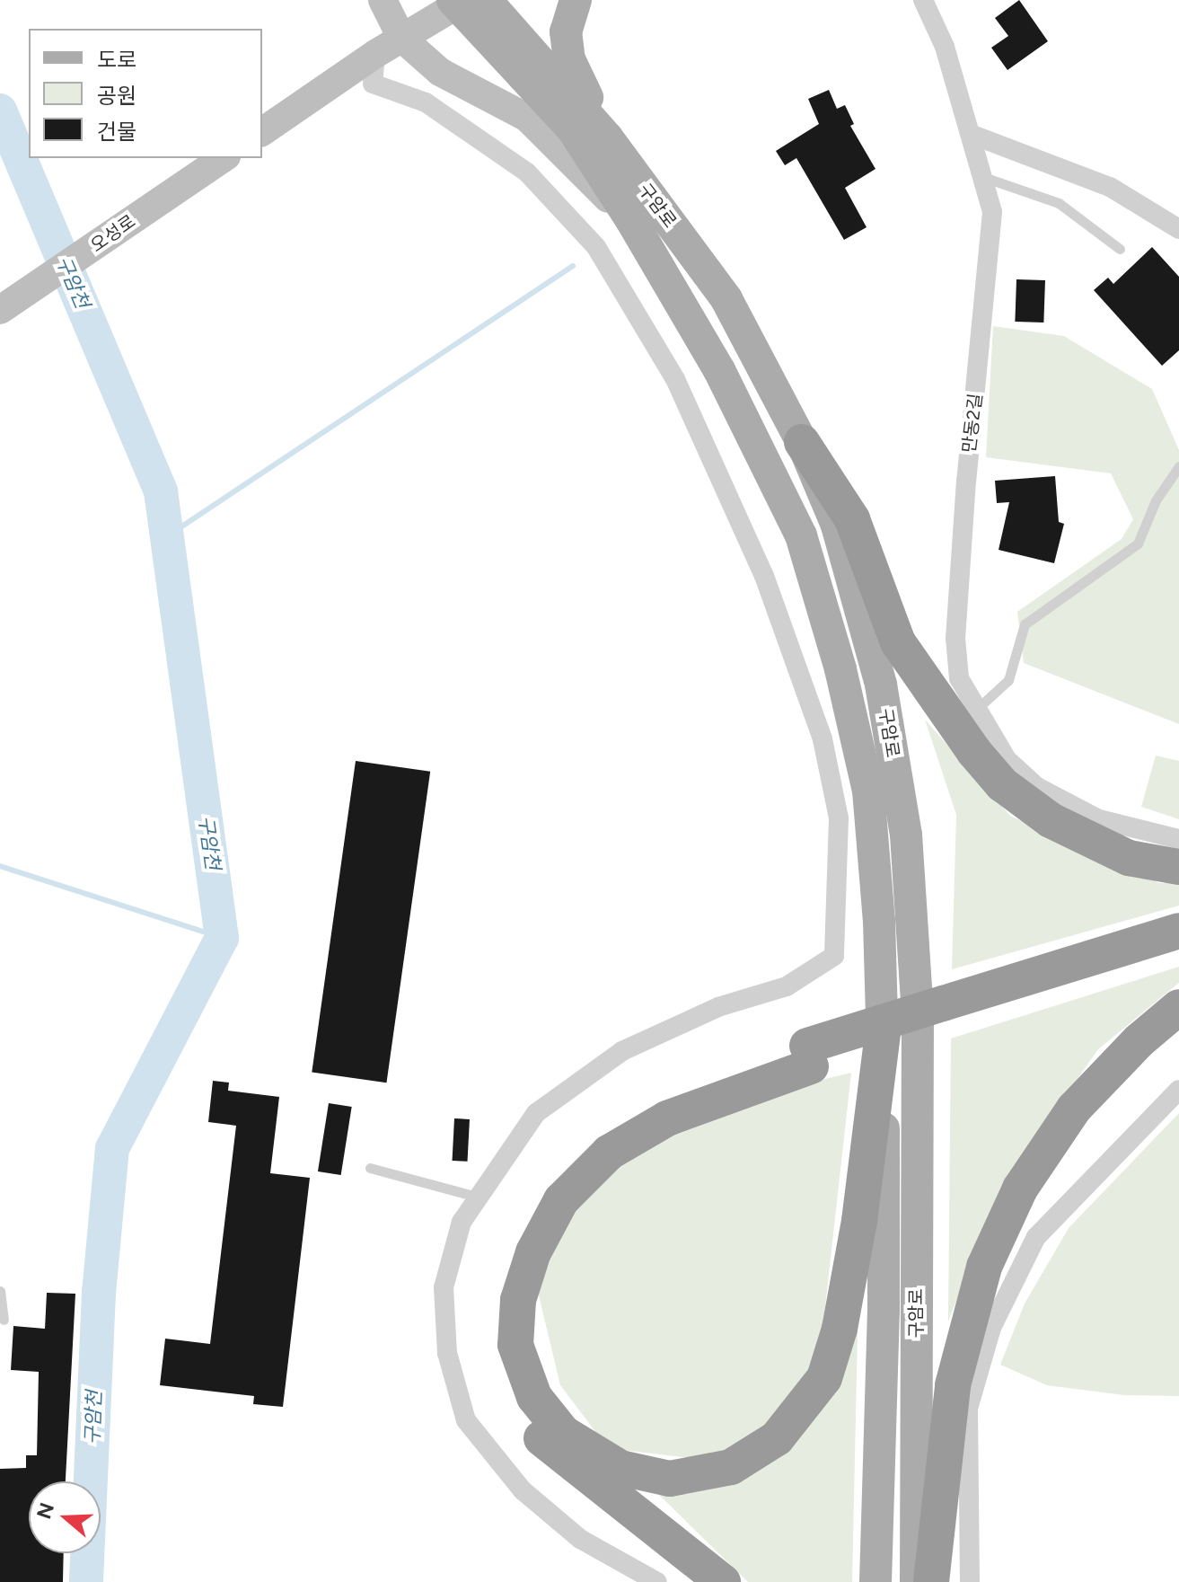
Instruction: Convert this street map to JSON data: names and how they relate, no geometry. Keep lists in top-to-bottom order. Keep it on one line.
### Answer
{"streets":{"main road":["구암로","오성로"],"street":["만동2길"]},"water":["구암천"],"legend":["도로","공원","건물"],"north":"left"}
